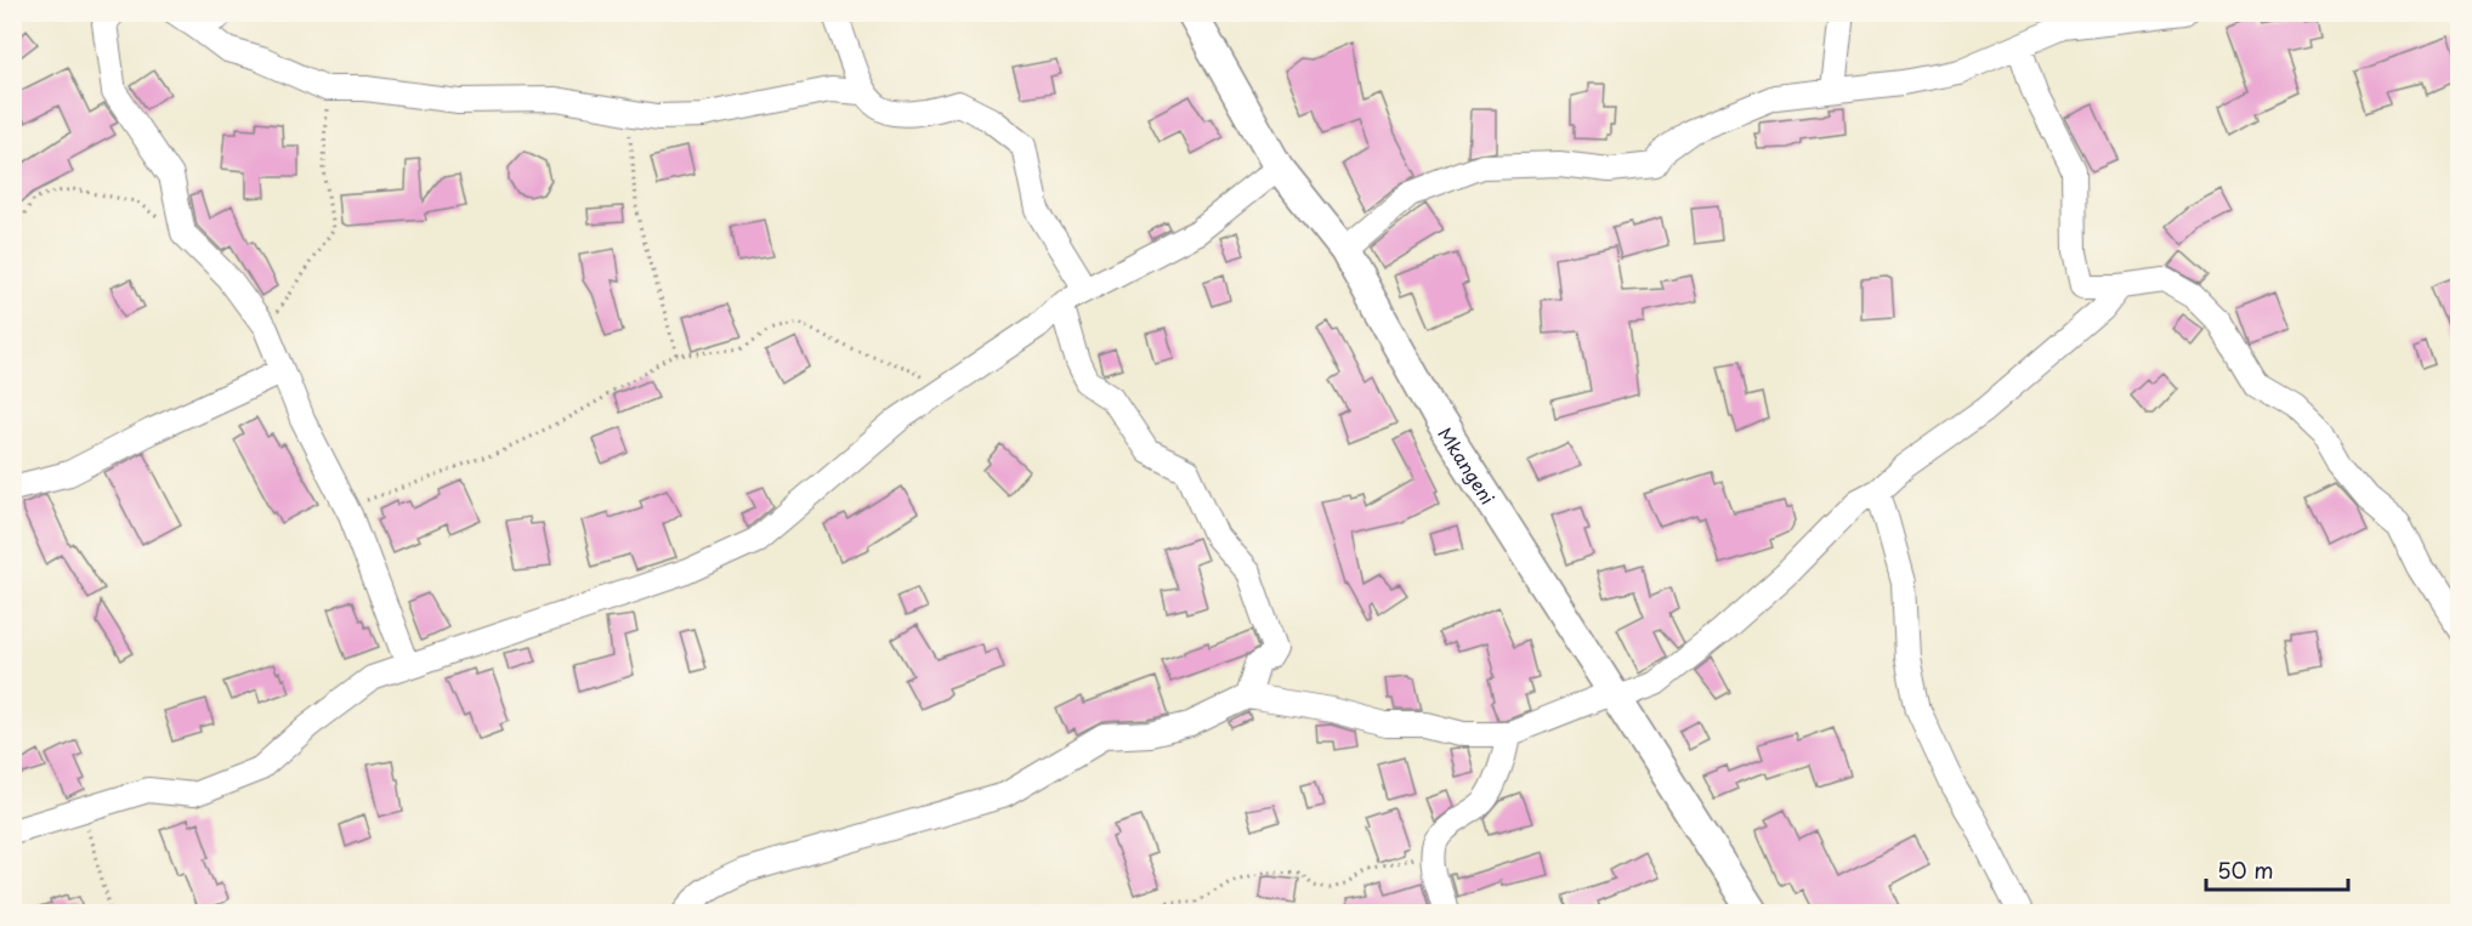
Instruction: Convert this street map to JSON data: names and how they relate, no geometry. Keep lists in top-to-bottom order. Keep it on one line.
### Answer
{"streets":{"street":["Mkangeni"]},"scale_bar":"50 m"}
